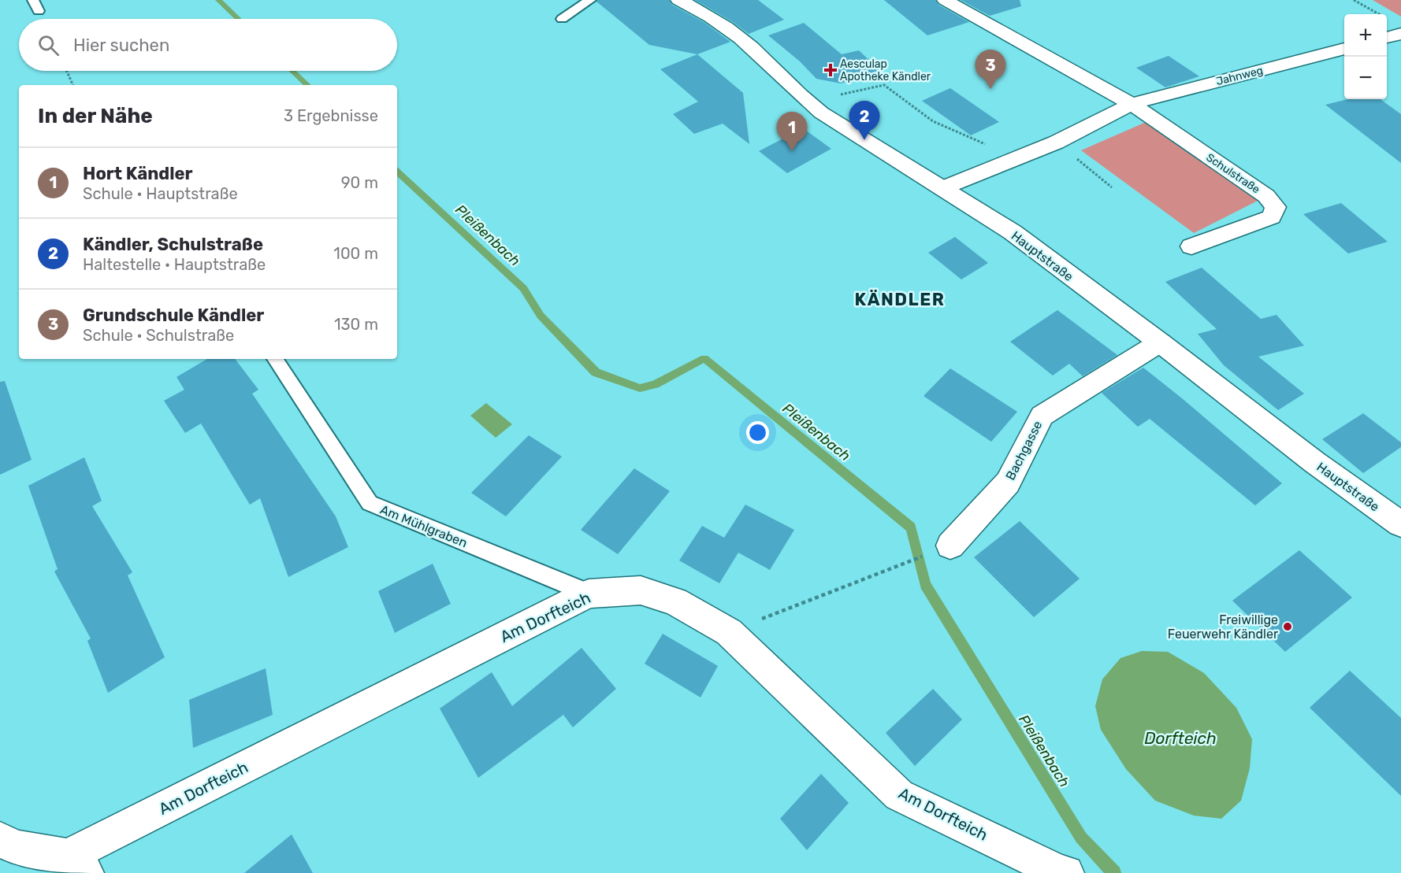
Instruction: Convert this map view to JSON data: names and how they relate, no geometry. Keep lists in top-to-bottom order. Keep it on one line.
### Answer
{"streets":{"street":["Jahnweg","Schulstraße","Hauptstraße","Bachgasse","Am Dorfteich"],"lane":["Am Mühlgraben"]},"crossings":[["Jahnweg","Schulstraße"],["Hauptstraße","Bachgasse"],["Am Mühlgraben","Am Dorfteich"]],"districts":["KÄNDLER"],"water":["Pleißenbach","Dorfteich"],"places":{"health":["Aesculap Apotheke Kändler"],"other":["Freiwillige Feuerwehr Kändler"]},"page":{"map_buttons":["+","−"],"search":"Hier suchen","pins":["3","2","1"],"heading":["In der Nähe","3 Ergebnisse"],"list":[{"mark":"1","name":"Hort Kändler","note":"Schule · Hauptstraße","value":"90 m"},{"mark":"2","name":"Kändler, Schulstraße","note":"Haltestelle · Hauptstraße","value":"100 m"},{"mark":"3","name":"Grundschule Kändler","note":"Schule · Schulstraße","value":"130 m"}]}}
